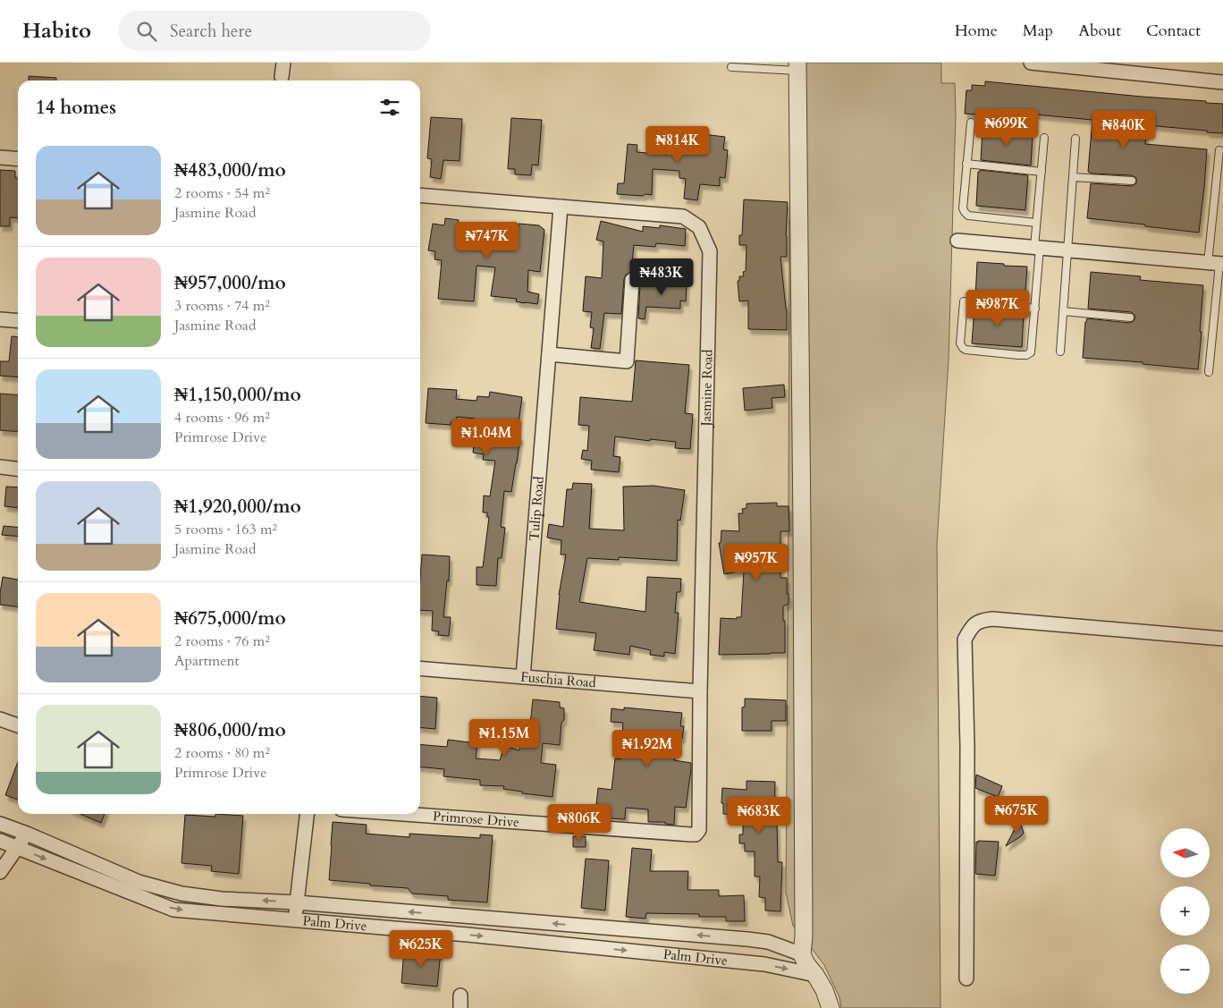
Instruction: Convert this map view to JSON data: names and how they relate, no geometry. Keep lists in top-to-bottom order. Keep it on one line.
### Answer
{"streets":{"street":["Jasmine Road","Tulip Road","Fuschia Road","Primrose Drive","Palm Drive"]},"crossings":[["Jasmine Road","Tulip Road"],["Jasmine Road","Fuschia Road"],["Jasmine Road","Primrose Drive"],["Tulip Road","Fuschia Road"]],"north":"left","page":{"header":"Habito","search":"Search here","nav":["Home","Map","About","Contact"],"heading":"14 homes","price":["₦699K","₦840K","₦814K","₦747K","₦483K","₦987K","₦1.04M","₦957K","₦1.15M","₦1.92M","₦675K","₦683K","₦806K","₦625K"],"list":[{"name":"₦483,000/mo","note":"2 rooms · 54 m² · Jasmine Road"},{"name":"₦957,000/mo","note":"3 rooms · 74 m² · Jasmine Road"},{"name":"₦1,150,000/mo","note":"4 rooms · 96 m² · Primrose Drive"},{"name":"₦1,920,000/mo","note":"5 rooms · 163 m² · Jasmine Road"},{"name":"₦675,000/mo","note":"2 rooms · 76 m² · Apartment"},{"name":"₦806,000/mo","note":"2 rooms · 80 m² · Primrose Drive"}],"map_buttons":["+","−"]}}
